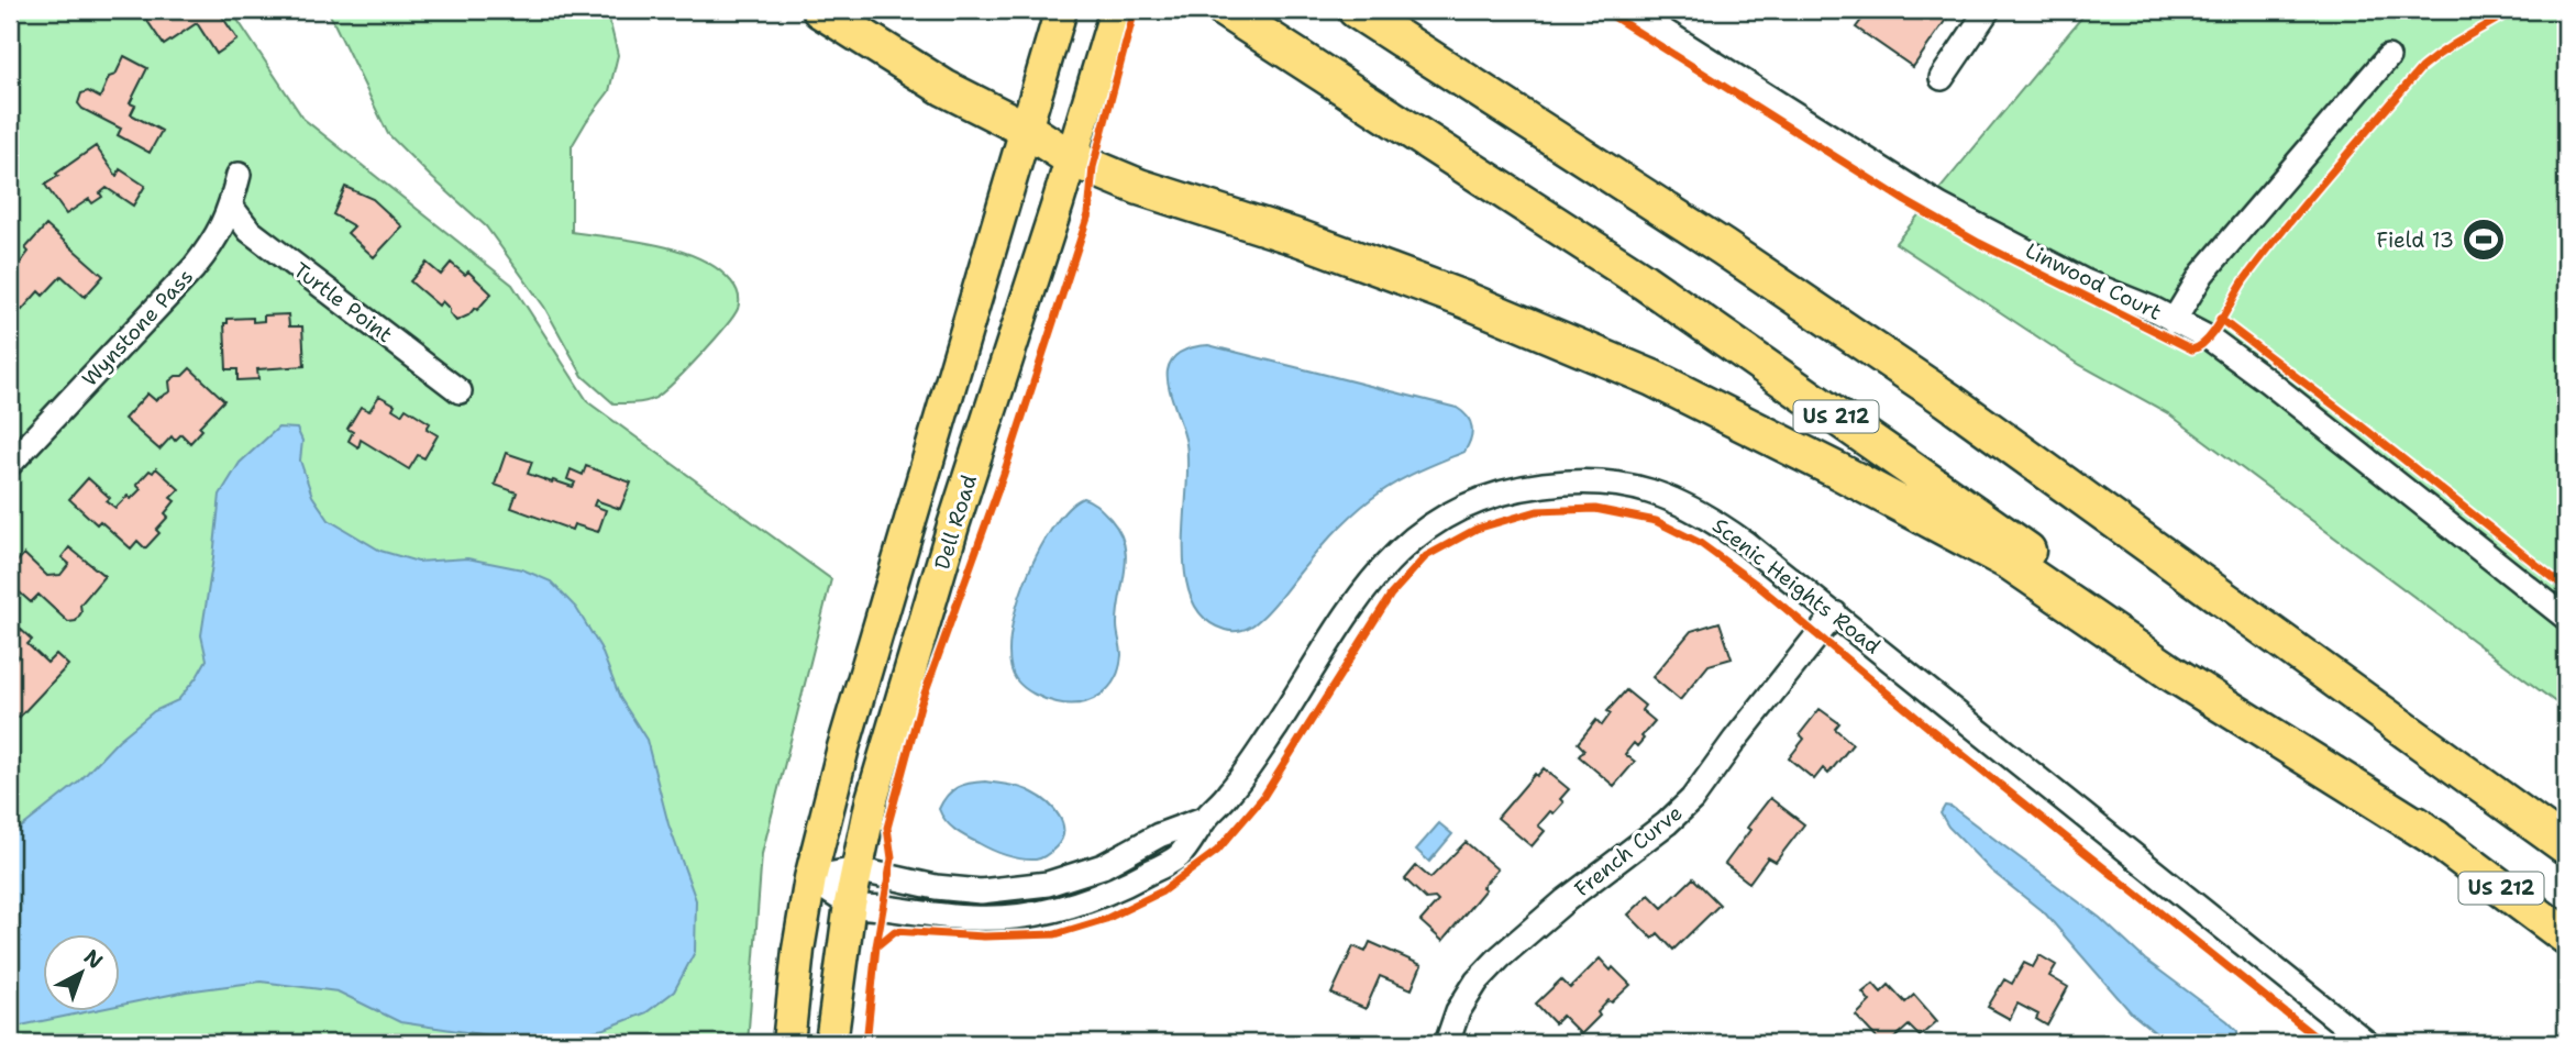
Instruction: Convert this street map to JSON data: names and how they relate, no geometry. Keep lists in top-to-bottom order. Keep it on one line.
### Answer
{"streets":{"highway":["US 212"],"main road":["Dell Road"],"street":["Linwood Court","Turtle Point","Wynstone Pass","Scenic Heights Road","French Curve"]},"crossings":[["Turtle Point","Wynstone Pass"],["Dell Road","Scenic Heights Road"],["Scenic Heights Road","French Curve"]],"places":{"sports":["Field 13"]},"north":"top right"}
